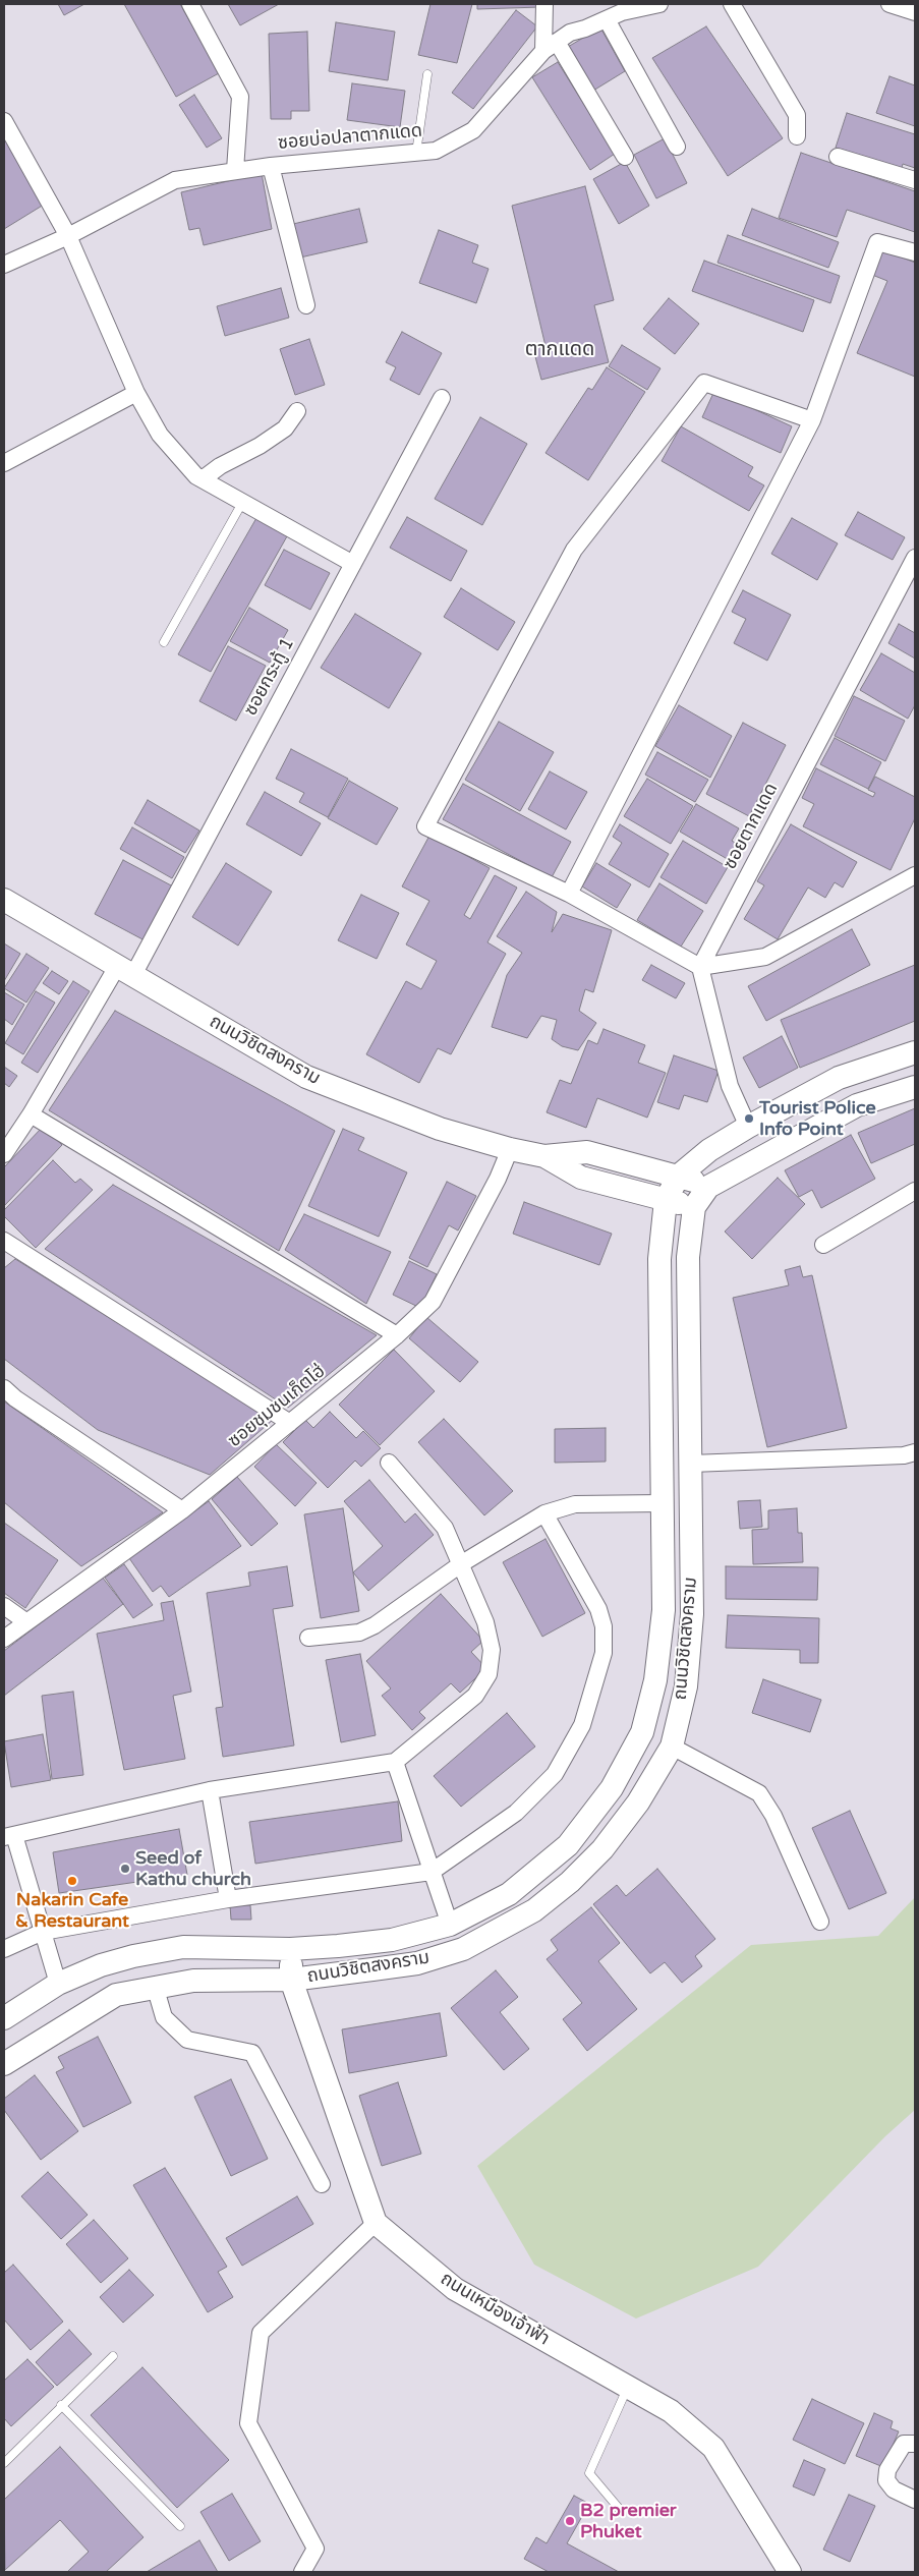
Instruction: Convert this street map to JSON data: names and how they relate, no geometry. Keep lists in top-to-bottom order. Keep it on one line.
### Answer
{"streets":{"main road":["ถนนวิชิตสงคราม","ถนนเหมืองเจ้าฟ้า"],"street":["ซอยบ่อปลาตากแดด","ซอยกระทู้ 1","ซอยตากแดด","ซอยชุมชนเก็ตโฮ่"]},"crossings":[["ซอยกระทู้ 1","ถนนวิชิตสงคราม"],["ถนนวิชิตสงคราม","ซอยชุมชนเก็ตโฮ่"]],"districts":["ตากแดด"],"places":["Tourist Police Info Point","Seed of Kathu church","Nakarin Cafe & Restaurant","B2 premier Phuket"]}
